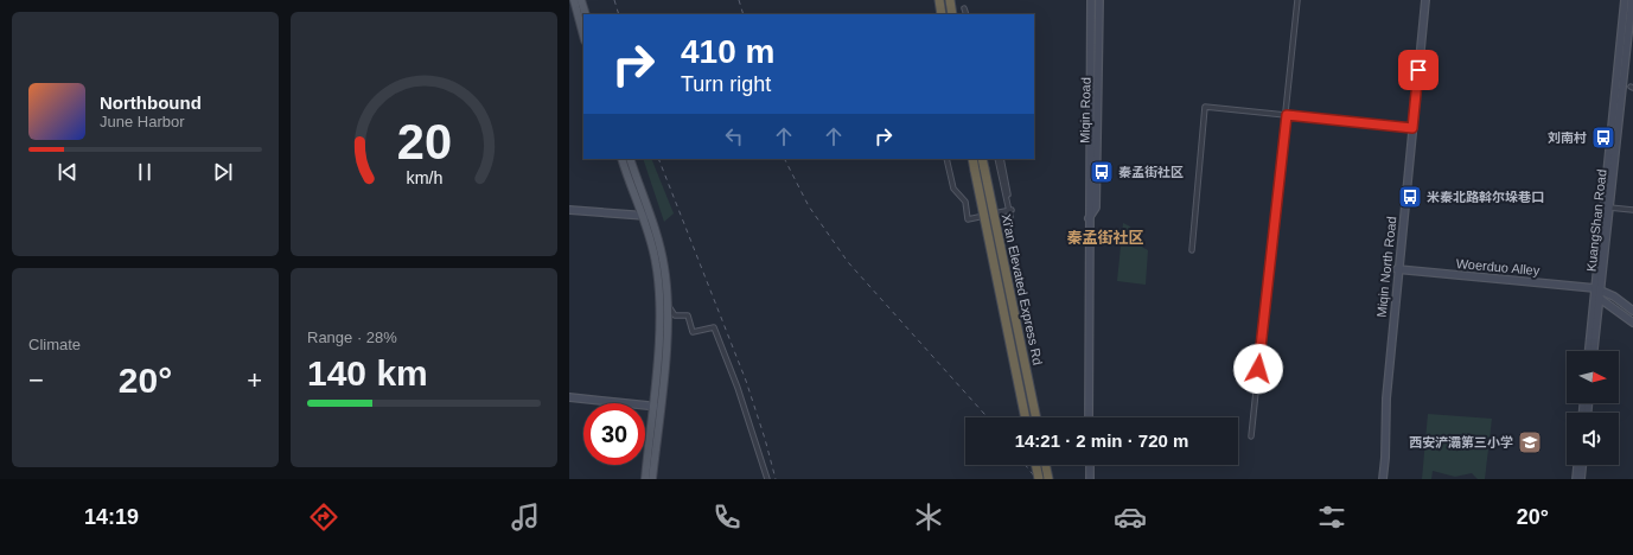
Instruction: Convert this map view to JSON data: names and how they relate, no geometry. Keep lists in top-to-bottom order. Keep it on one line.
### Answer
{"streets":{"highway":["Xi'an Elevated Express Rd"],"street":["Miqin Road","KuangShan Road","Miqin North Road","Woerduo Alley"]},"crossings":[["KuangShan Road","Woerduo Alley"],["Miqin North Road","Woerduo Alley"]],"districts":["秦孟街社区"],"places":{"bus stop":["刘南村","秦孟街社区","米秦北路斡尔垛巷口"],"school or university":["西安浐灞第三小学"]},"north":"right","page":{"turn":["410 m","Turn right"],"song":["Northbound","June Harbor"],"tile":["Climate",["Range · 28%","140 km"]],"heat":["−","20°","+"],"limit":"30","trip":"14:21 · 2 min · 720 m","tabs":["14:19","20°"],"gauge":["20","km/h"]}}
